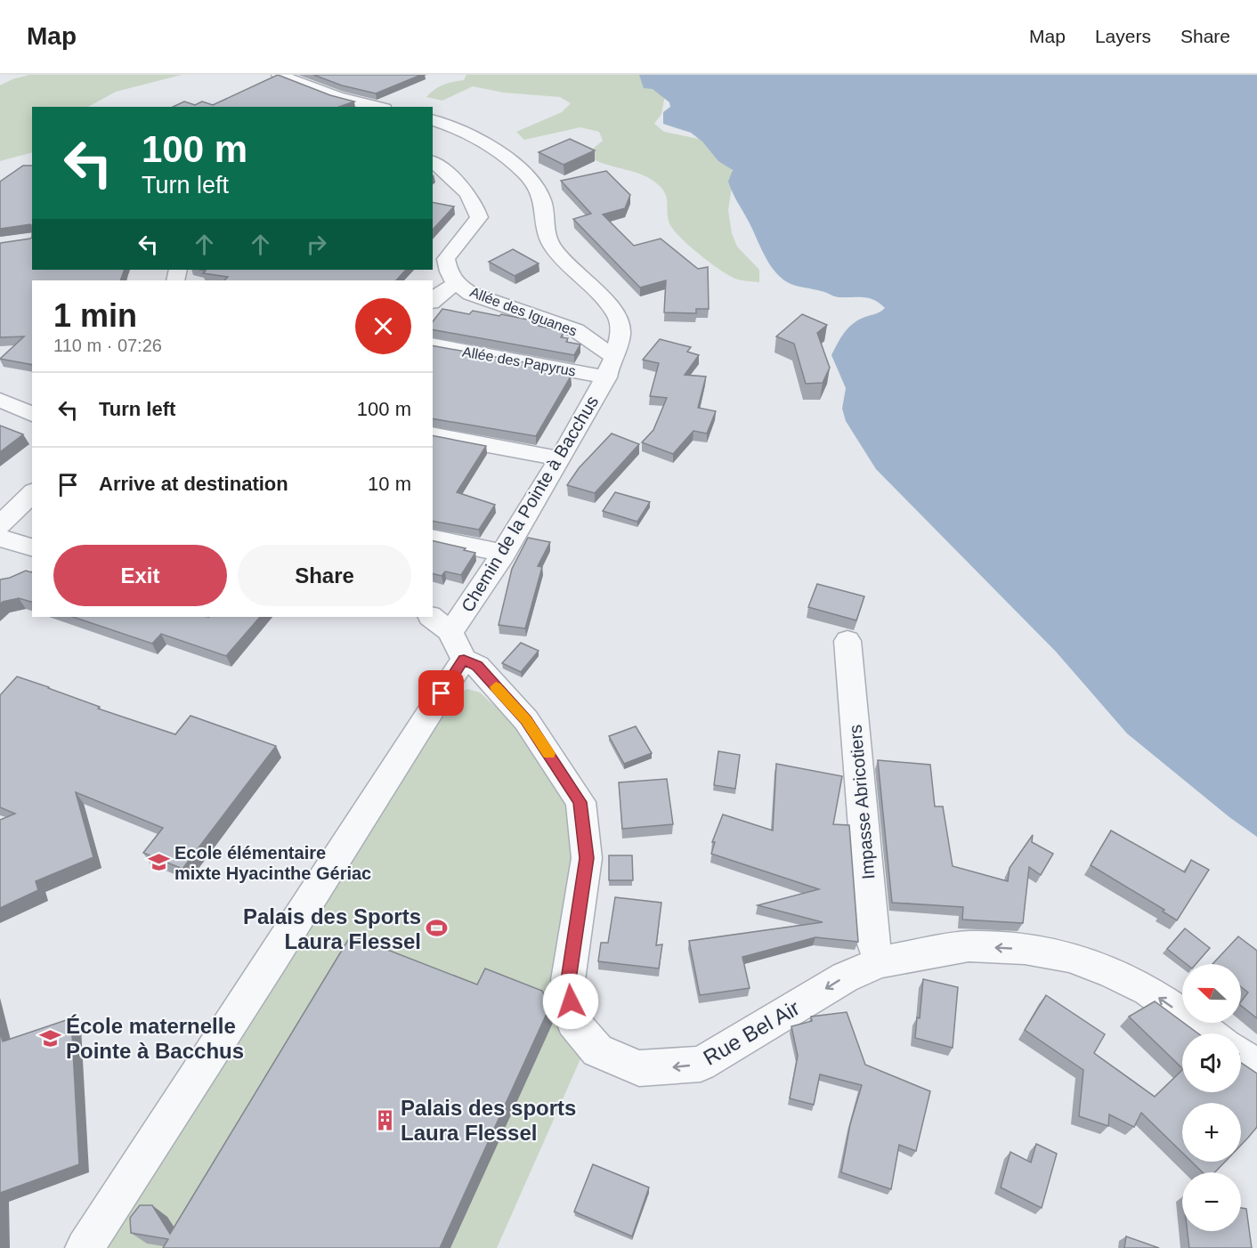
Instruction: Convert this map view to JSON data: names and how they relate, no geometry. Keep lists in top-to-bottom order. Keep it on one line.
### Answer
{"streets":{"street":["Allée des Iguanes","Allée des Papyrus","Chemin de la Pointe à Bacchus","Impasse Abricotiers","Rue Bel Air"]},"crossings":[["Allée des Iguanes","Allée des Papyrus"],["Allée des Iguanes","Chemin de la Pointe à Bacchus"],["Allée des Papyrus","Chemin de la Pointe à Bacchus"],["Chemin de la Pointe à Bacchus","Rue Bel Air"],["Impasse Abricotiers","Rue Bel Air"]],"places":{"school or university":["Ecole élémentaire mixte Hyacinthe Gériac","École maternelle Pointe à Bacchus"],"sports":["Palais des Sports Laura Flessel"],"building":["Palais des sports Laura Flessel"]},"north":"left","page":{"header":"Map","nav":["Map","Layers","Share"],"turn":["100 m","Turn left"],"heading":["1 min","110 m · 07:26"],"list":[{"name":"Turn left","value":"100 m"},{"name":"Arrive at destination","value":"10 m"}],"buttons":["Exit","Share"],"map_buttons":["+","−"]}}
